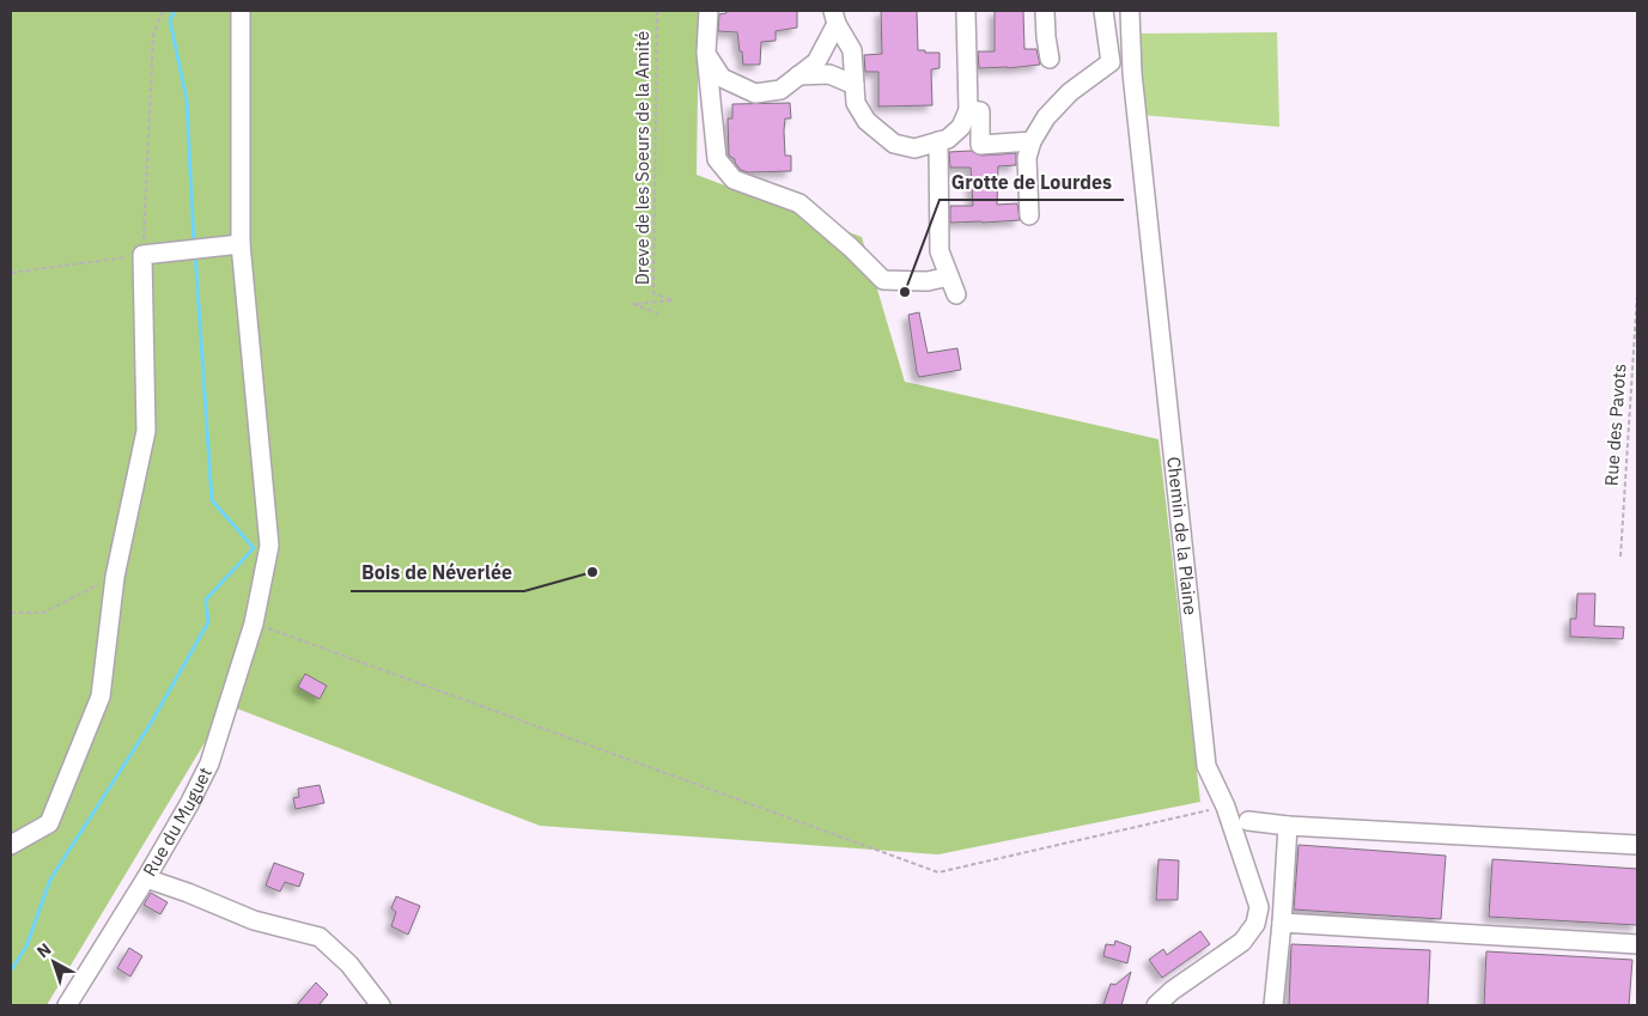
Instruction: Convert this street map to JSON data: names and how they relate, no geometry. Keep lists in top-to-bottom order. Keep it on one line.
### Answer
{"streets":{"street":["Chemin de la Plaine","Rue du Muguet"],"path":["Dreve de les Soeurs de la Amité","Rue des Pavots"]},"places":["Grotte de Lourdes","Bois de Néverlée"],"north":"top left"}
